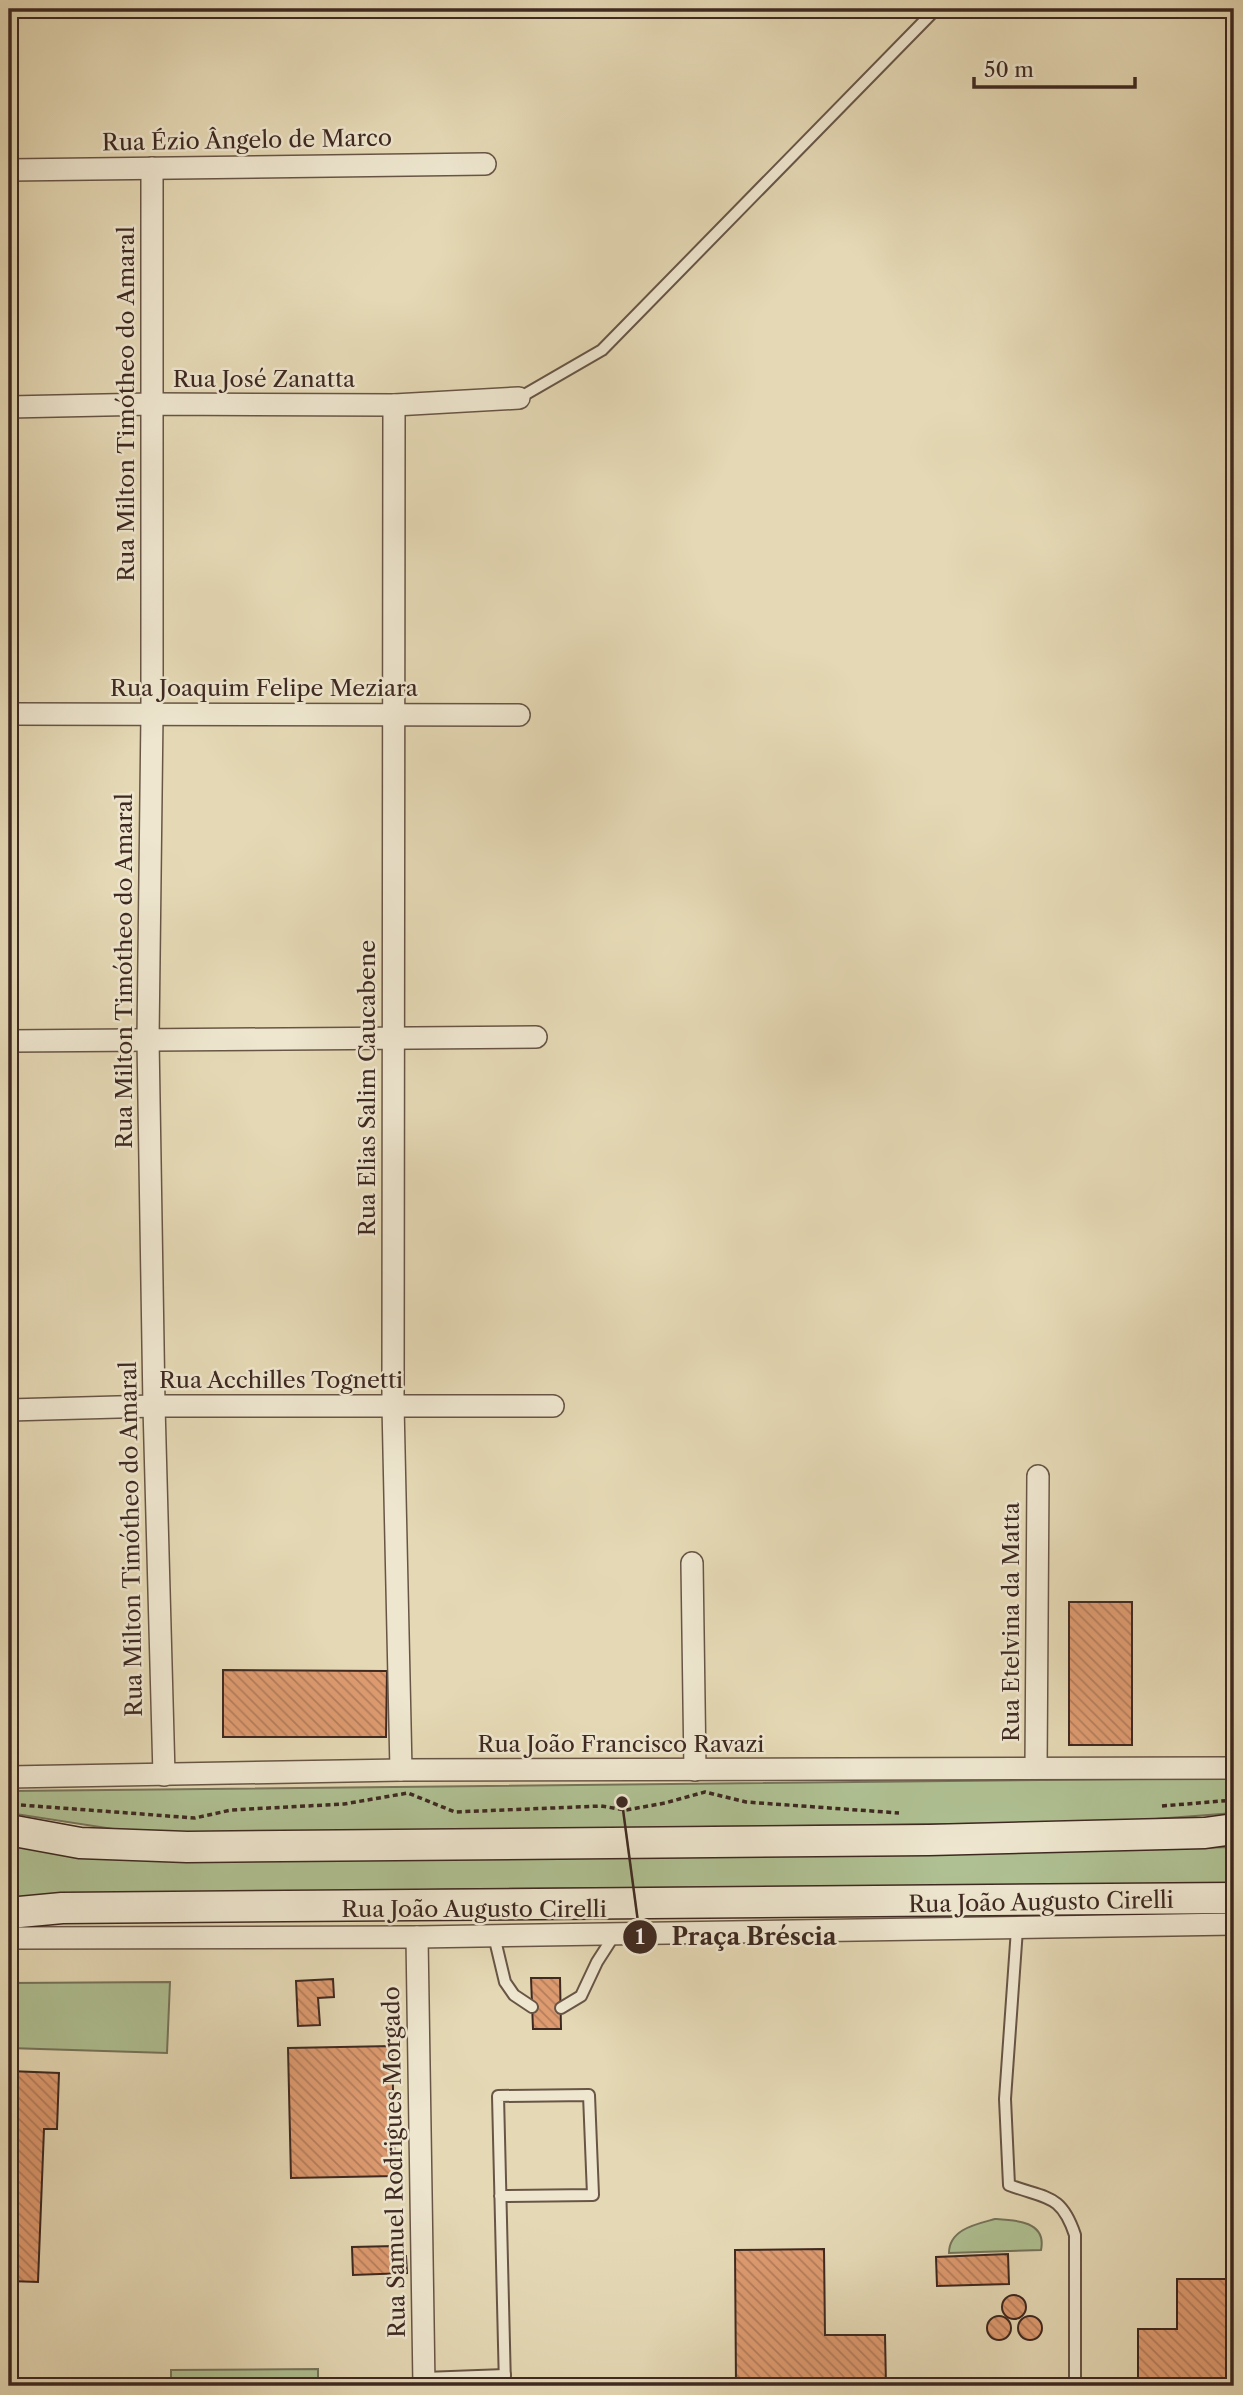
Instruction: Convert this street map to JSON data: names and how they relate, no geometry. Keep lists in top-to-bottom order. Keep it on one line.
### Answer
{"streets":{"street":["Rua Ézio Ângelo de Marco","Rua José Zanatta","Rua Milton Timótheo do Amaral","Rua Joaquim Felipe Meziara","Rua Elias Salim Caucabene","Rua Acchilles Tognetti","Rua Etelvina da Matta","Rua João Francisco Ravazi","Rua João Augusto Cirelli","Rua Samuel Rodrigues Morgado"]},"crossings":[["Rua Ézio Ângelo de Marco","Rua Milton Timótheo do Amaral"],["Rua José Zanatta","Rua Milton Timótheo do Amaral"],["Rua José Zanatta","Rua Elias Salim Caucabene"],["Rua Milton Timótheo do Amaral","Rua Joaquim Felipe Meziara"],["Rua Milton Timótheo do Amaral","Rua Acchilles Tognetti"],["Rua Milton Timótheo do Amaral","Rua João Francisco Ravazi"],["Rua Joaquim Felipe Meziara","Rua Elias Salim Caucabene"],["Rua Elias Salim Caucabene","Rua Acchilles Tognetti"],["Rua Elias Salim Caucabene","Rua João Francisco Ravazi"],["Rua Etelvina da Matta","Rua João Francisco Ravazi"],["Rua João Augusto Cirelli","Rua Samuel Rodrigues Morgado"]],"places":["Praça Bréscia"],"scale_bar":"50 m"}
